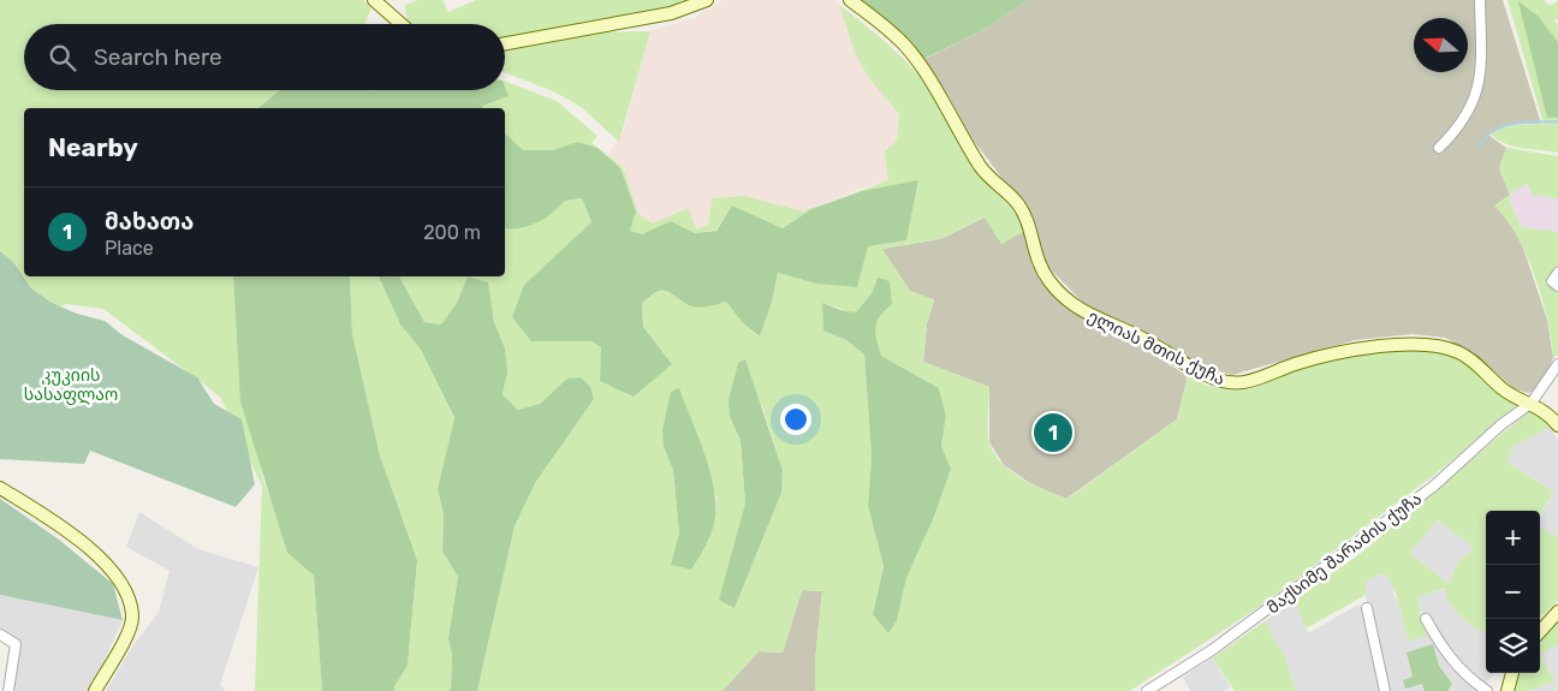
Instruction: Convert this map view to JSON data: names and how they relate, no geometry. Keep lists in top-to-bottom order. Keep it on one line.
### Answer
{"streets":{"street":["ელიას მთის ქუჩა","მაქსიმე შარაძის ქუჩა"]},"crossings":[["ელიას მთის ქუჩა","მაქსიმე შარაძის ქუჩა"]],"parks":["კუკიის სასაფლაო"],"north":"left","page":{"search":"Search here","heading":"Nearby","list":[{"mark":"1","name":"მახათა","note":"Place","value":"200 m"}],"pins":"1","map_buttons":["+","−"]}}
